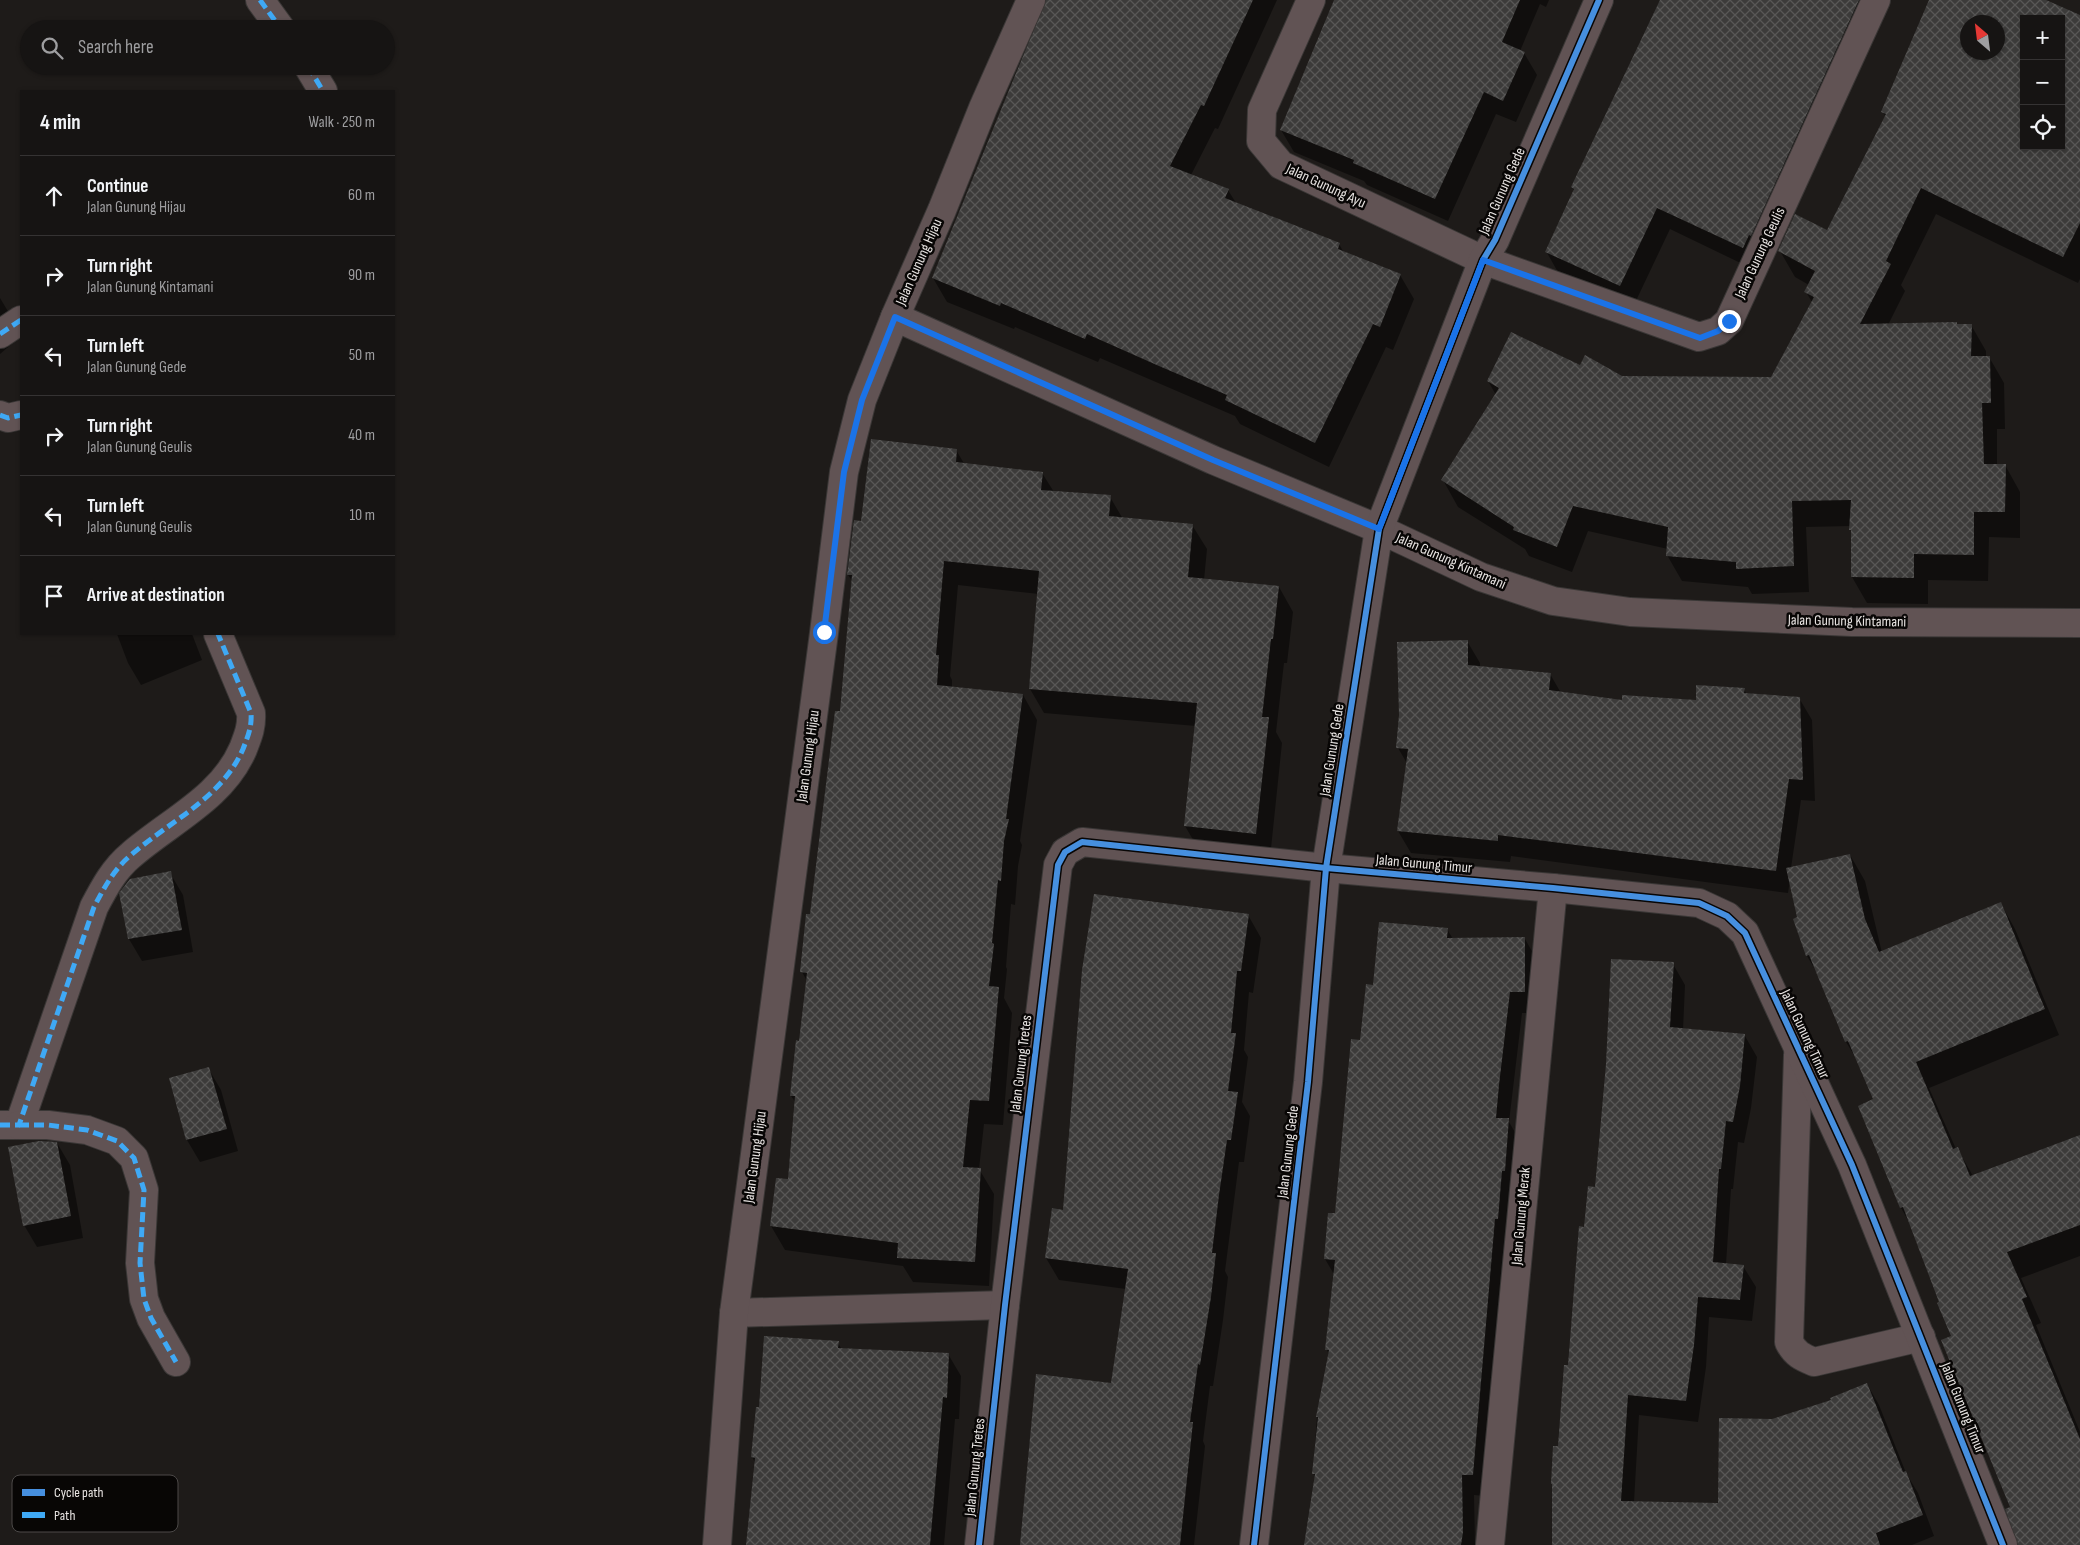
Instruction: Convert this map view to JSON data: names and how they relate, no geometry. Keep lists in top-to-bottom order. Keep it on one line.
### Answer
{"streets":{"street":["Jalan Gunung Ayu","Jalan Gunung Gede","Jalan Gunung Geulis","Jalan Gunung Hijau","Jalan Gunung Kintamani","Jalan Gunung Timur","Jalan Gunung Tretes","Jalan Gunung Merak"]},"crossings":[["Jalan Gunung Ayu","Jalan Gunung Gede"],["Jalan Gunung Ayu","Jalan Gunung Geulis"],["Jalan Gunung Gede","Jalan Gunung Geulis"],["Jalan Gunung Gede","Jalan Gunung Kintamani"],["Jalan Gunung Gede","Jalan Gunung Timur"],["Jalan Gunung Gede","Jalan Gunung Tretes"],["Jalan Gunung Hijau","Jalan Gunung Kintamani"],["Jalan Gunung Timur","Jalan Gunung Tretes"],["Jalan Gunung Timur","Jalan Gunung Merak"]],"legend":["Cycle path","Path"],"north":"top left","page":{"map_buttons":["+","−"],"search":"Search here","heading":["4 min","Walk · 250 m"],"list":[["Continue","Jalan Gunung Hijau","60 m"],["Turn right","Jalan Gunung Kintamani","90 m"],["Turn left","Jalan Gunung Gede","50 m"],["Turn right","Jalan Gunung Geulis","40 m"],["Turn left","Jalan Gunung Geulis","10 m"],"Arrive at destination"]}}
